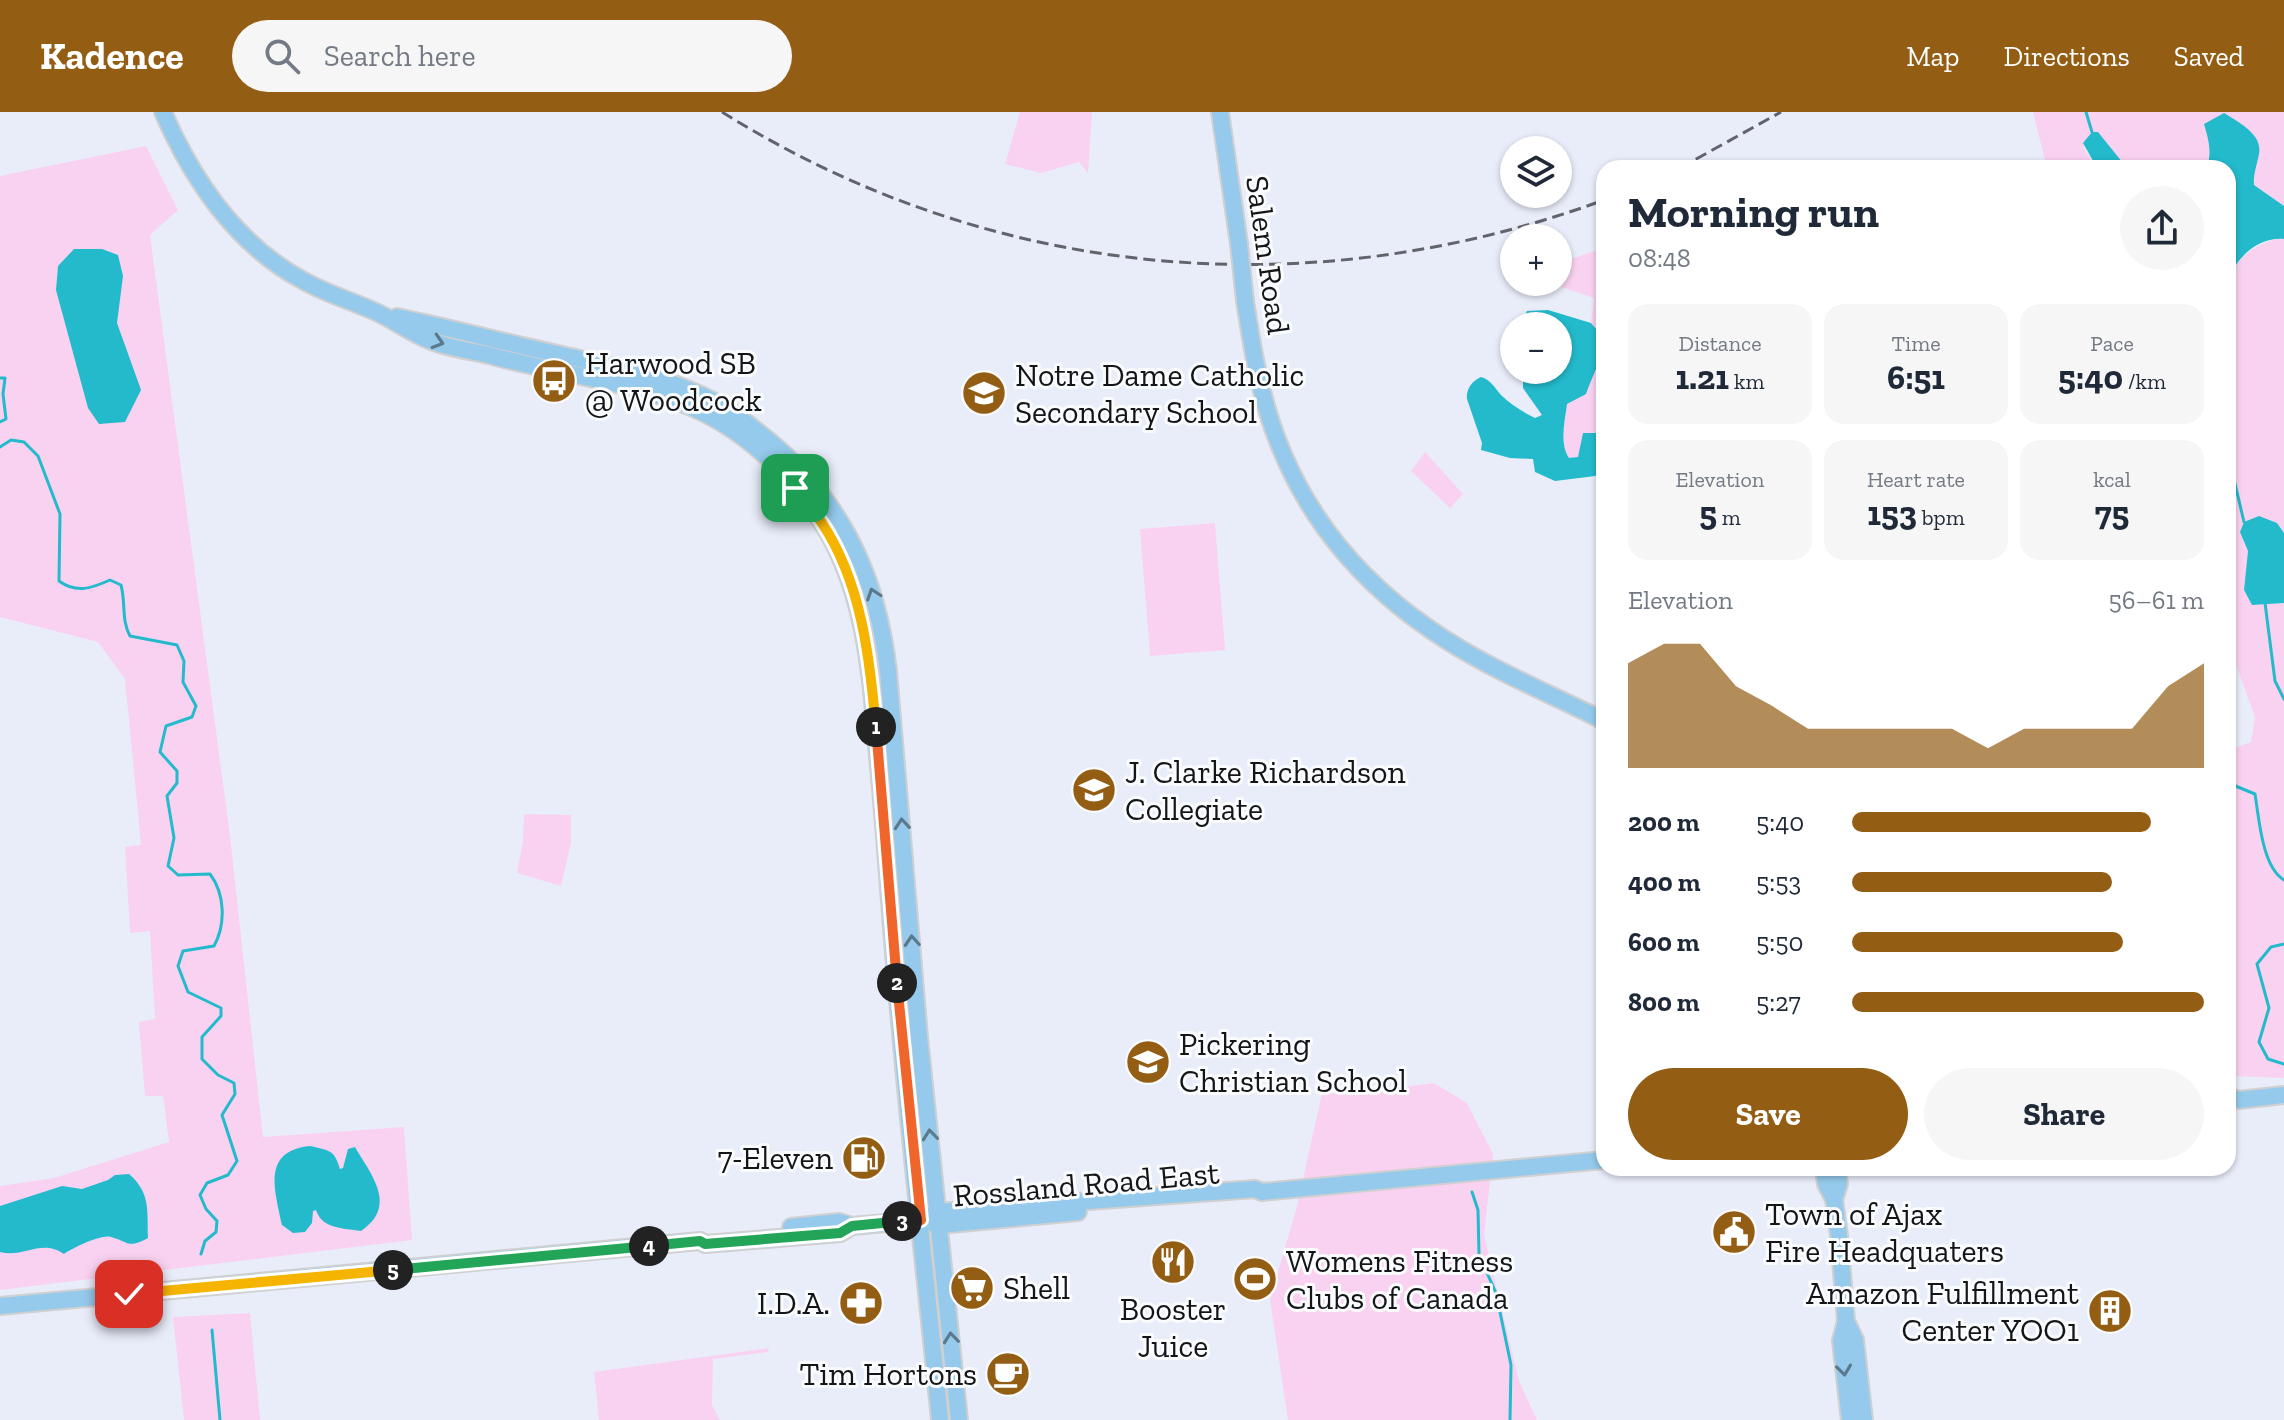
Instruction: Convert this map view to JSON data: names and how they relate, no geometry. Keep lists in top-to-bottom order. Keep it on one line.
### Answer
{"streets":{"main road":["Salem Road","Rossland Road East"]},"places":{"bus stop":["Harwood SB @ Woodcock"],"school or university":["Notre Dame Catholic Secondary School","J. Clarke Richardson Collegiate","Pickering Christian School"],"fuel station":["7-Eleven"],"public building":["Town of Ajax Fire Headquaters"],"restaurant":["Booster Juice"],"sports":["Womens Fitness Clubs of Canada"],"supermarket":["Shell"],"pharmacy":["I.D.A."],"building":["Amazon Fulfillment Center YOO1"],"cafe":["Tim Hortons"]},"page":{"header":"Kadence","search":"Search here","nav":["Map","Directions","Saved"],"map_buttons":["+","−"],"heading":["Morning run","08:48"],"stats":[["Distance","1.21 km"],["Time","6:51"],["Pace","5:40 /km"],["Elevation","5 m"],["Heart rate","153 bpm"],["kcal","75"]],"chart":["Elevation","56–61 m"],"pins":["1","2","3","4","5"],"list":[{"name":"200 m","note":"5:40"},{"name":"400 m","note":"5:53"},{"name":"600 m","note":"5:50"},{"name":"800 m","note":"5:27"}],"buttons":["Save","Share"]}}
